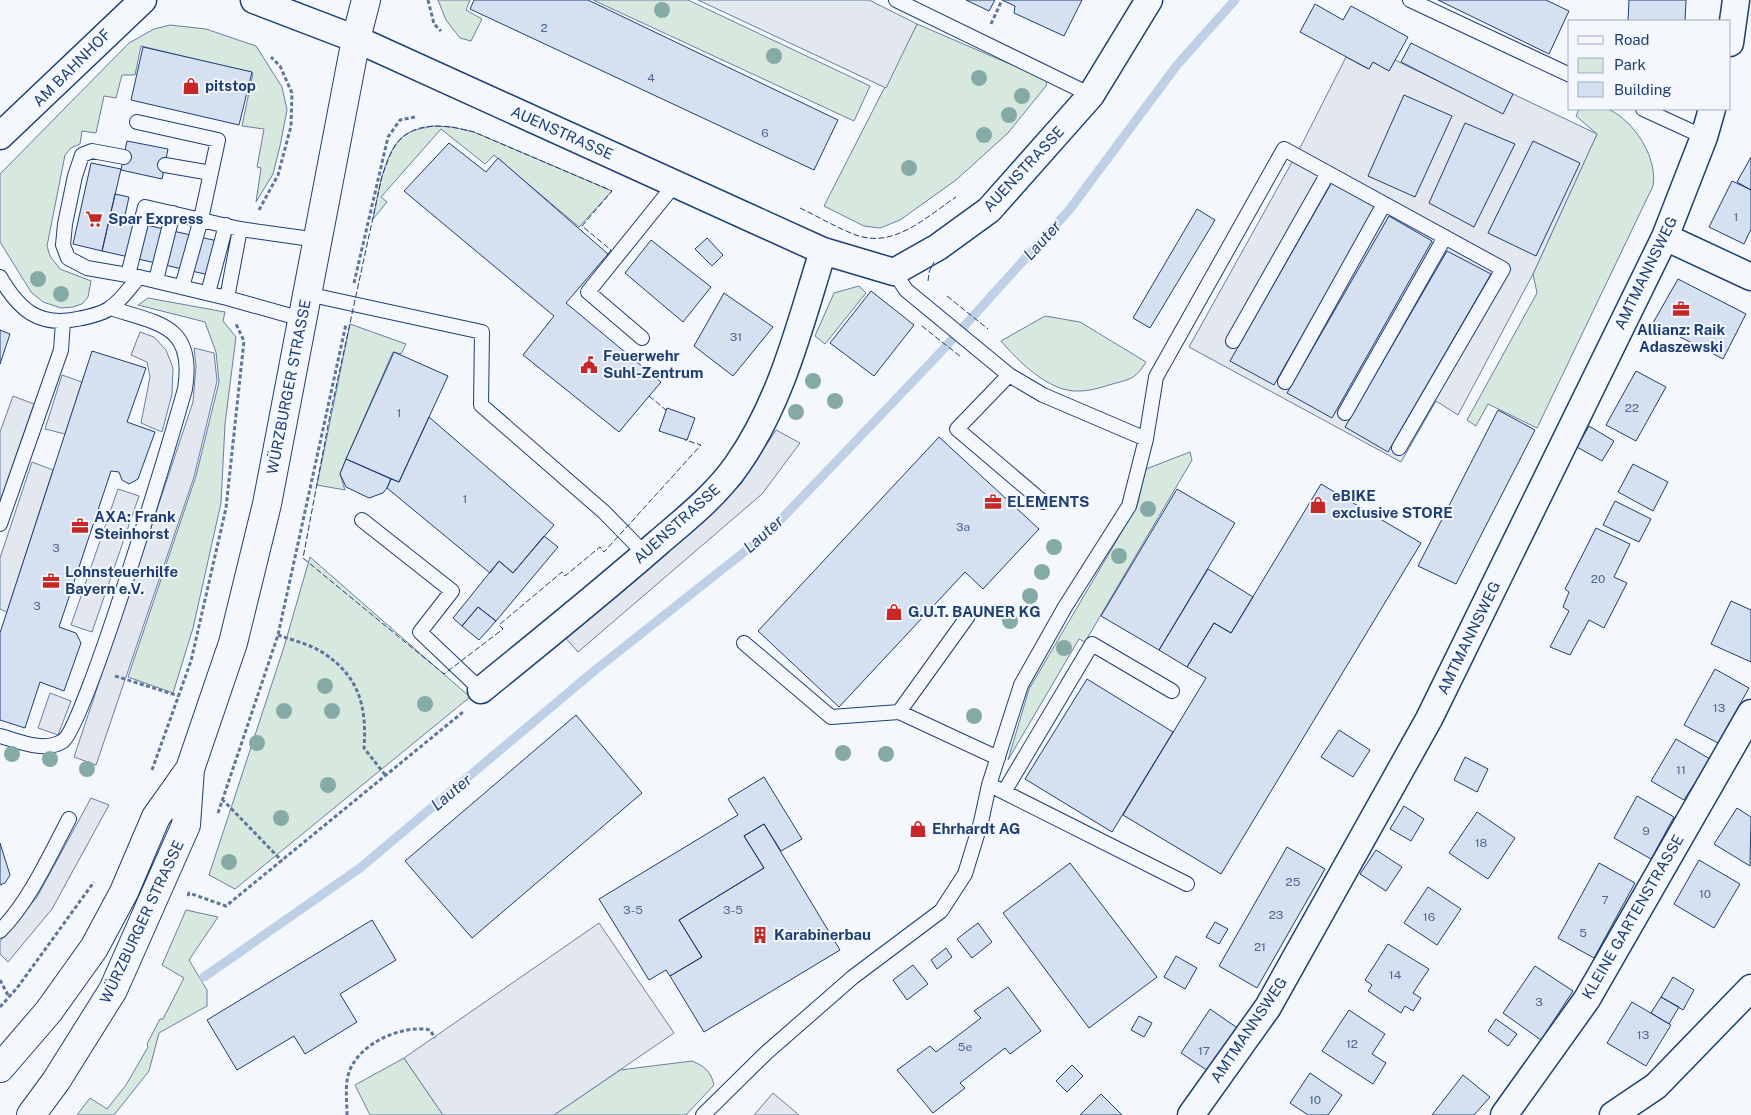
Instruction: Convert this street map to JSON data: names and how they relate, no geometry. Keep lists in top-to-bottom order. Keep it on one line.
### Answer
{"streets":{"main road":["WÜRZBURGER STRASSE"],"street":["AM BAHNHOF","AUENSTRASSE","AMTMANNSWEG","KLEINE GARTENSTRASSE"]},"crossings":[["AUENSTRASSE","WÜRZBURGER STRASSE"]],"water":["Lauter"],"places":{"shop":["pitstop","eBIKE exclusive STORE","G.U.T. BAUNER KG","Ehrhardt AG"],"supermarket":["Spar Express"],"office":["Allianz: Raik Adaszewski","ELEMENTS","AXA: Frank Steinhorst","Lohnsteuerhilfe Bayern e.V."],"public building":["Feuerwehr Suhl-Zentrum"],"building":["Karabinerbau"]},"house_numbers":["2","4","6","1","31","22","1","1","3a","3","20","3","13","11","9","18","25","10","7","3-5","3-5","23","16","5","21","14","3","13","12","5e","17","10"],"legend":["Road","Park","Building"]}
